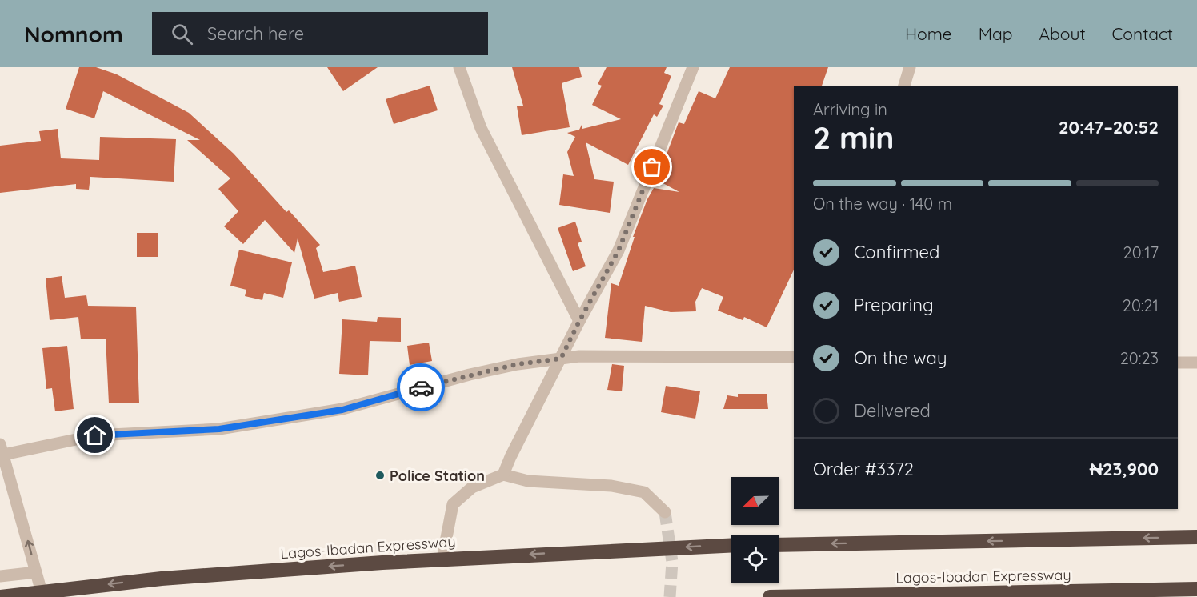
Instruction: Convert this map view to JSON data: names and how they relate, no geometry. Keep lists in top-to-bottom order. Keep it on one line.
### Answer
{"streets":{"highway":["Lagos-Ibadan Expressway"]},"one_way":["Lagos-Ibadan Expressway"],"places":["Police Station"],"north":"bottom left","page":{"header":"Nomnom","search":"Search here","nav":["Home","Map","About","Contact"],"heading":["2 min","Arriving in","20:47–20:52"],"panel":["Order #3372","₦23,900"],"bar":"On the way · 140 m","list":[["Confirmed","20:17"],["Preparing","20:21"],["On the way","20:23"],"Delivered"]}}
